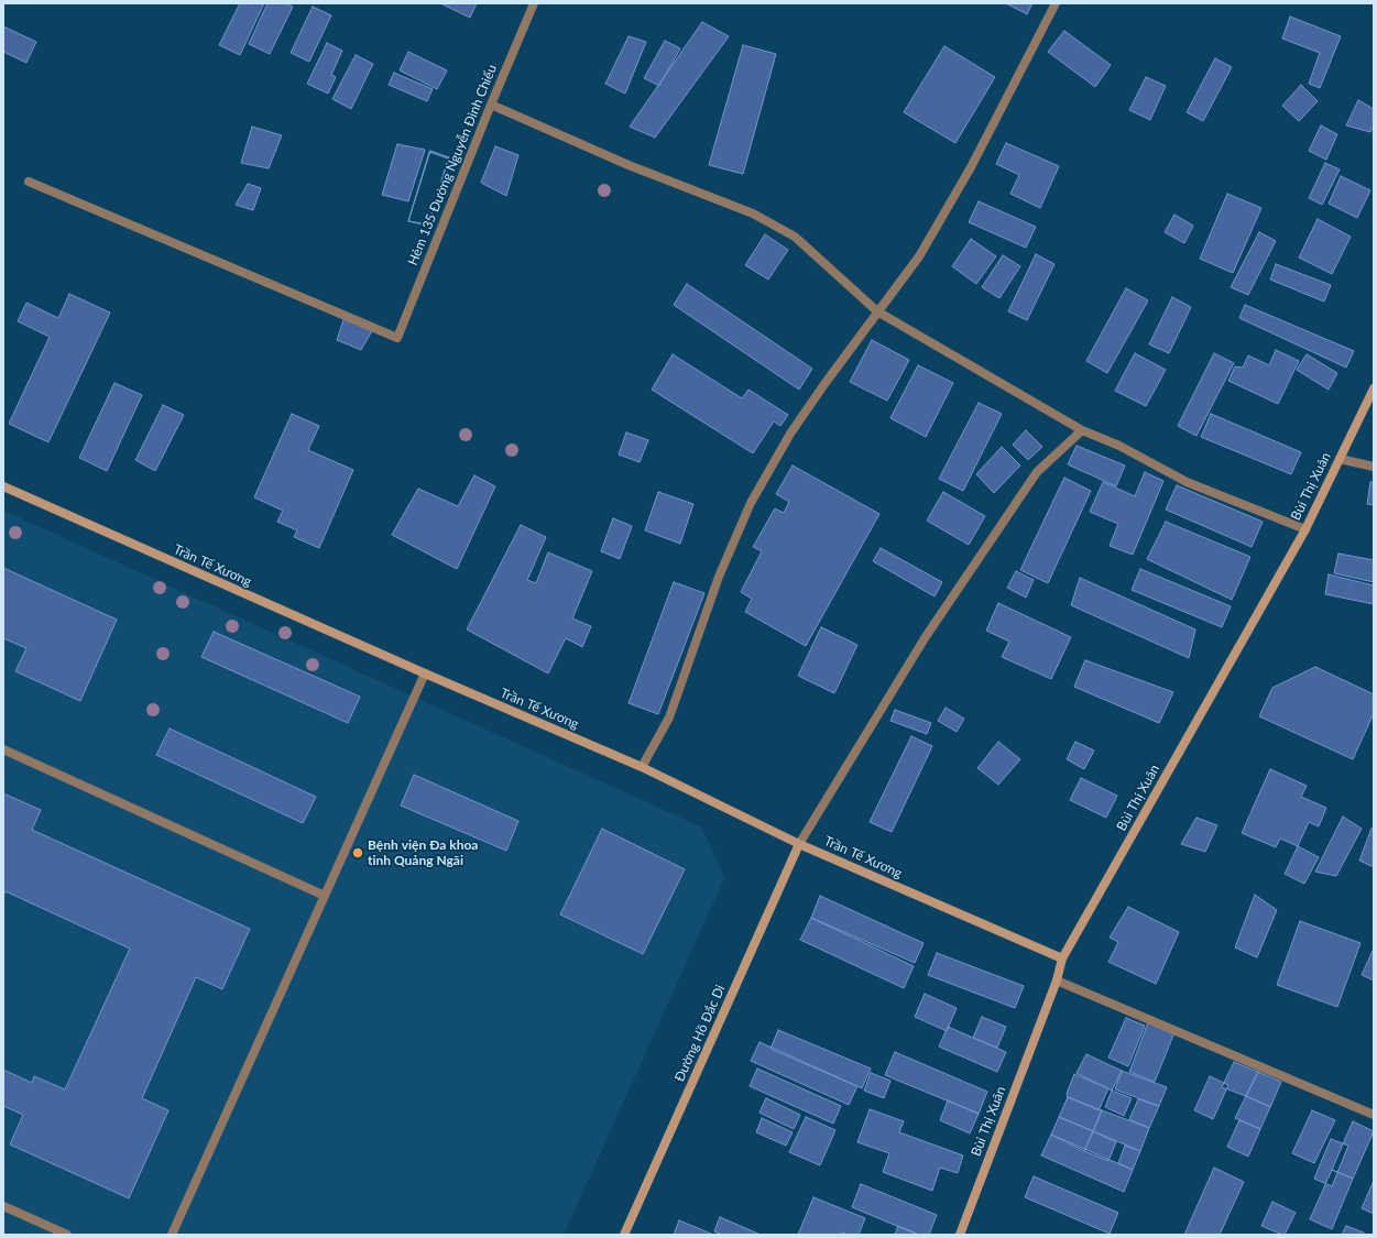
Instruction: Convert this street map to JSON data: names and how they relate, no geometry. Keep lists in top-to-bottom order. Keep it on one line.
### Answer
{"streets":{"street":["Hẻm 135 Đường Nguyễn Đình Chiểu","Bùi Thị Xuân","Trần Tế Xương","Đường Hồ Đắc Di"]},"crossings":[["Bùi Thị Xuân","Trần Tế Xương"],["Trần Tế Xương","Đường Hồ Đắc Di"]],"places":["Bệnh viện Đa khoa tỉnh Quảng Ngãi"]}
